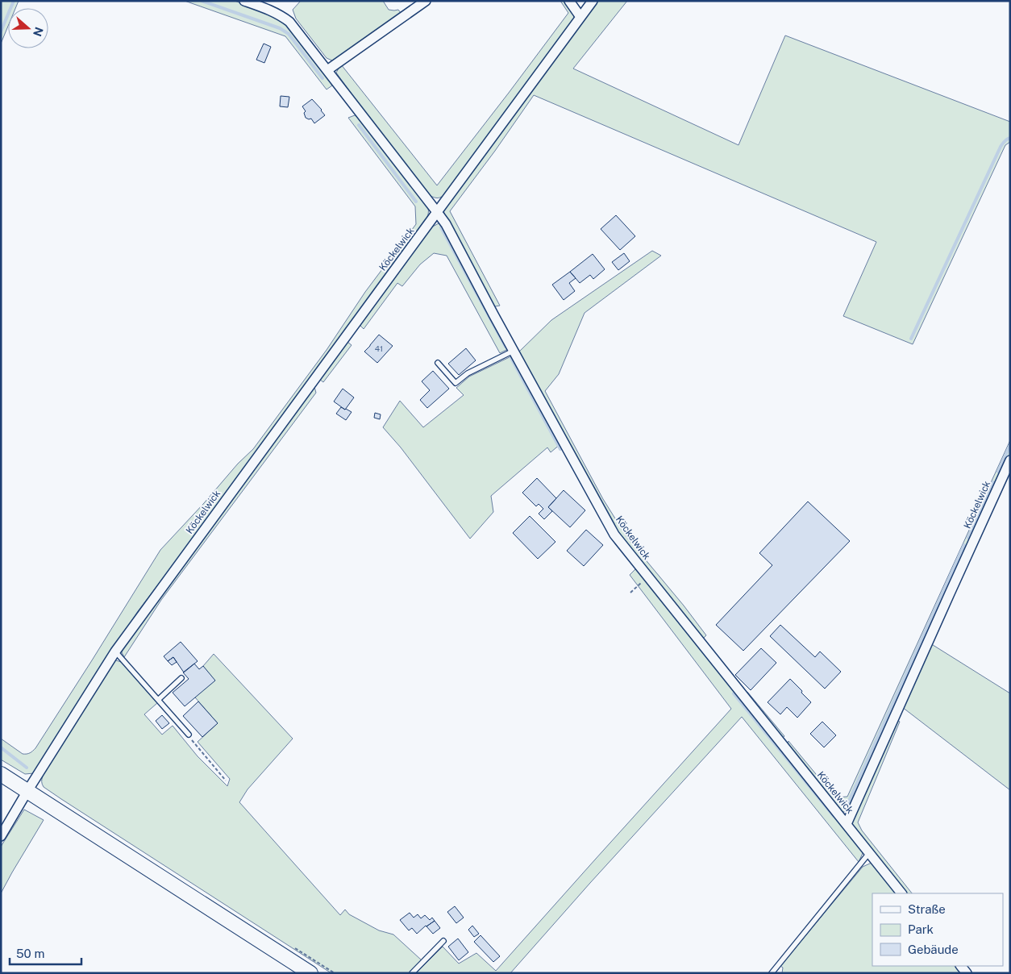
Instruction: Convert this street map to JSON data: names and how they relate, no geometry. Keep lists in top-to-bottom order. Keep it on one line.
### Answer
{"streets":{"street":["Köckelwick"]},"house_numbers":["41"],"legend":["Straße","Park","Gebäude"],"scale_bar":"50 m","north":"right"}
